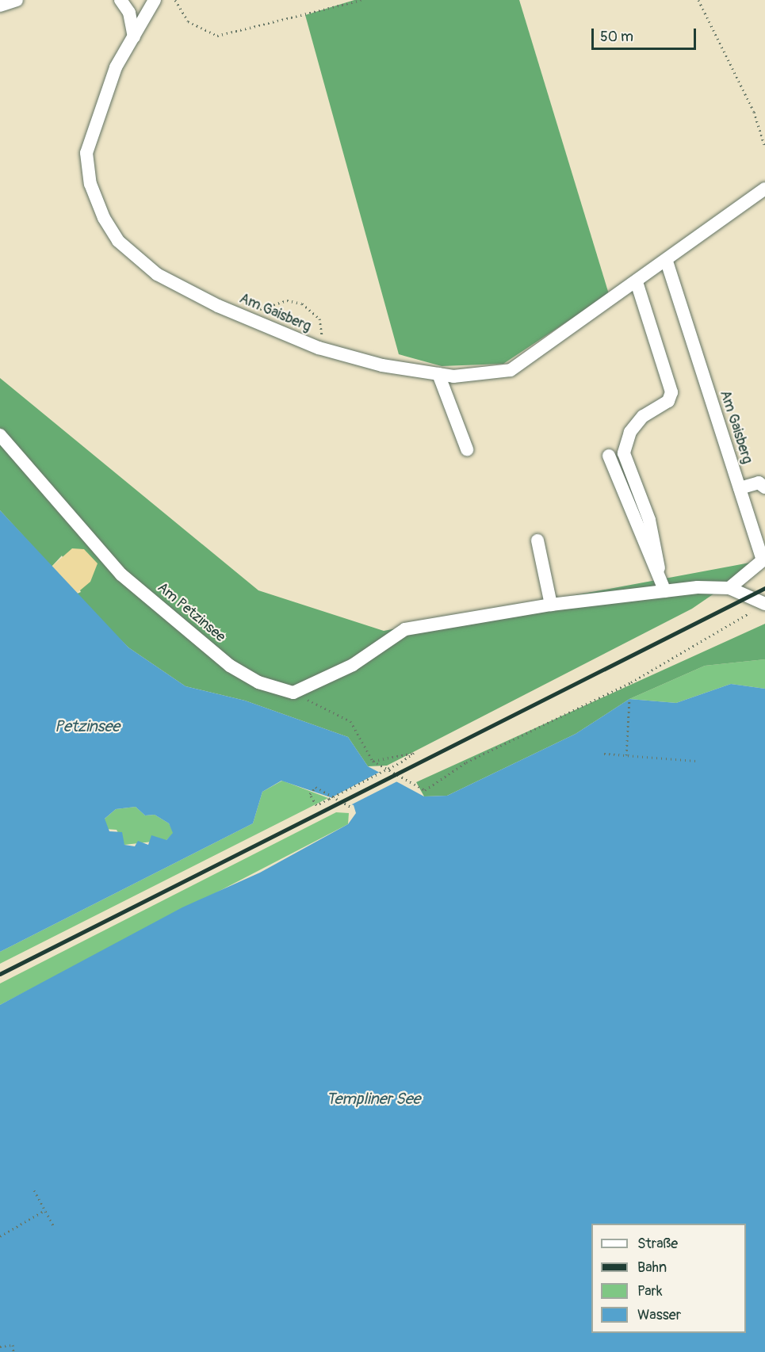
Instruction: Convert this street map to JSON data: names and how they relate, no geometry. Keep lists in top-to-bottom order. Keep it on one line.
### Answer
{"streets":{"street":["Am Gaisberg","Am Petzinsee"]},"water":["Petzinsee","Templiner See"],"legend":["Straße","Bahn","Park","Wasser"],"scale_bar":"50 m"}
